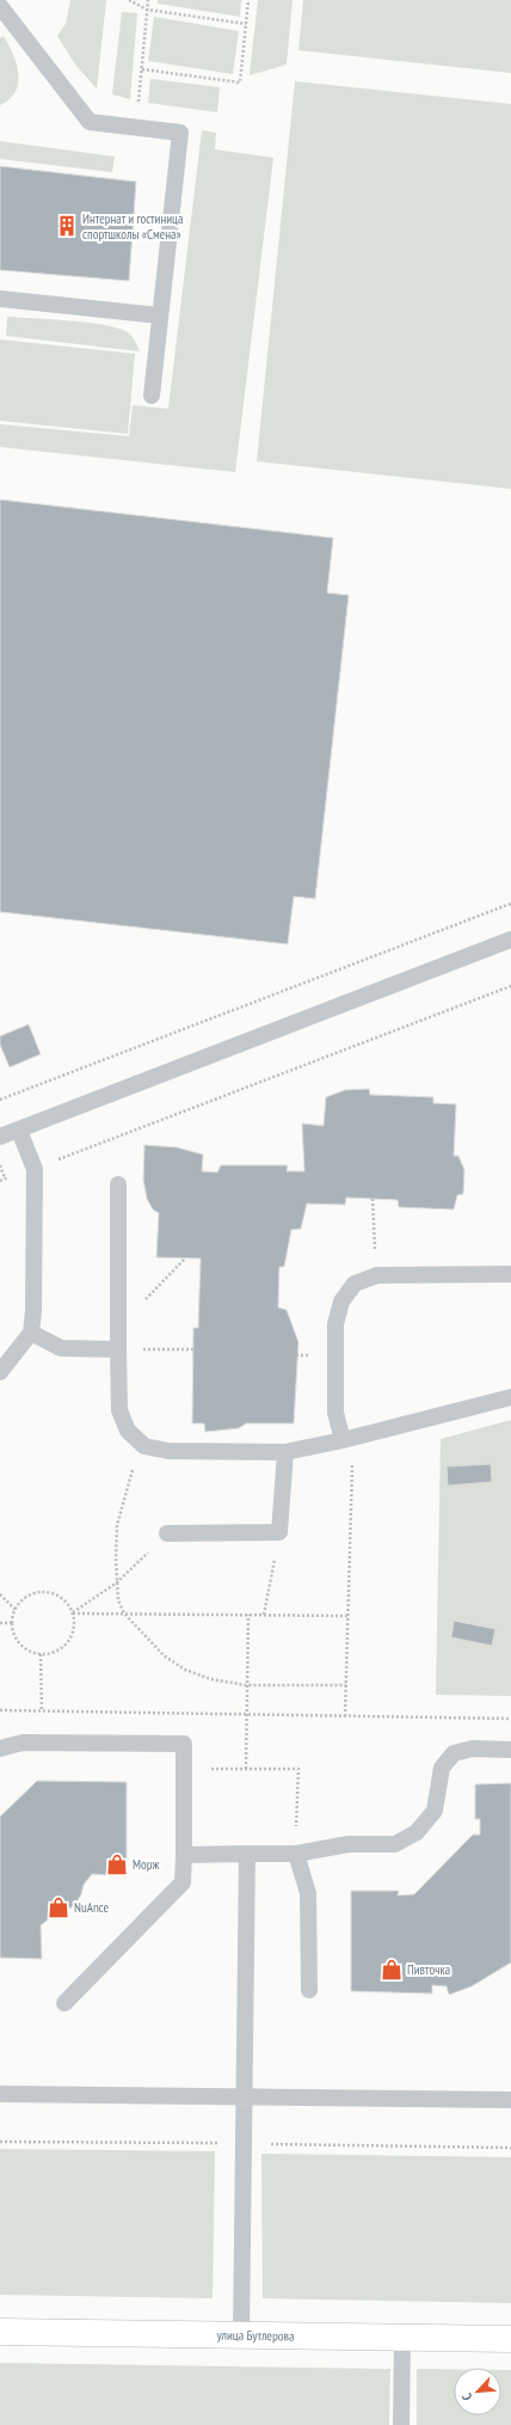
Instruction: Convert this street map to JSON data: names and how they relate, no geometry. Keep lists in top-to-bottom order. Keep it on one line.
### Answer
{"streets":{"street":["улица Бутлерова"]},"places":{"building":["Интернат и гостиница спортшколы «Смена»"],"shop":["Морж","NuAnce","Пивточка"]},"north":"bottom left"}
